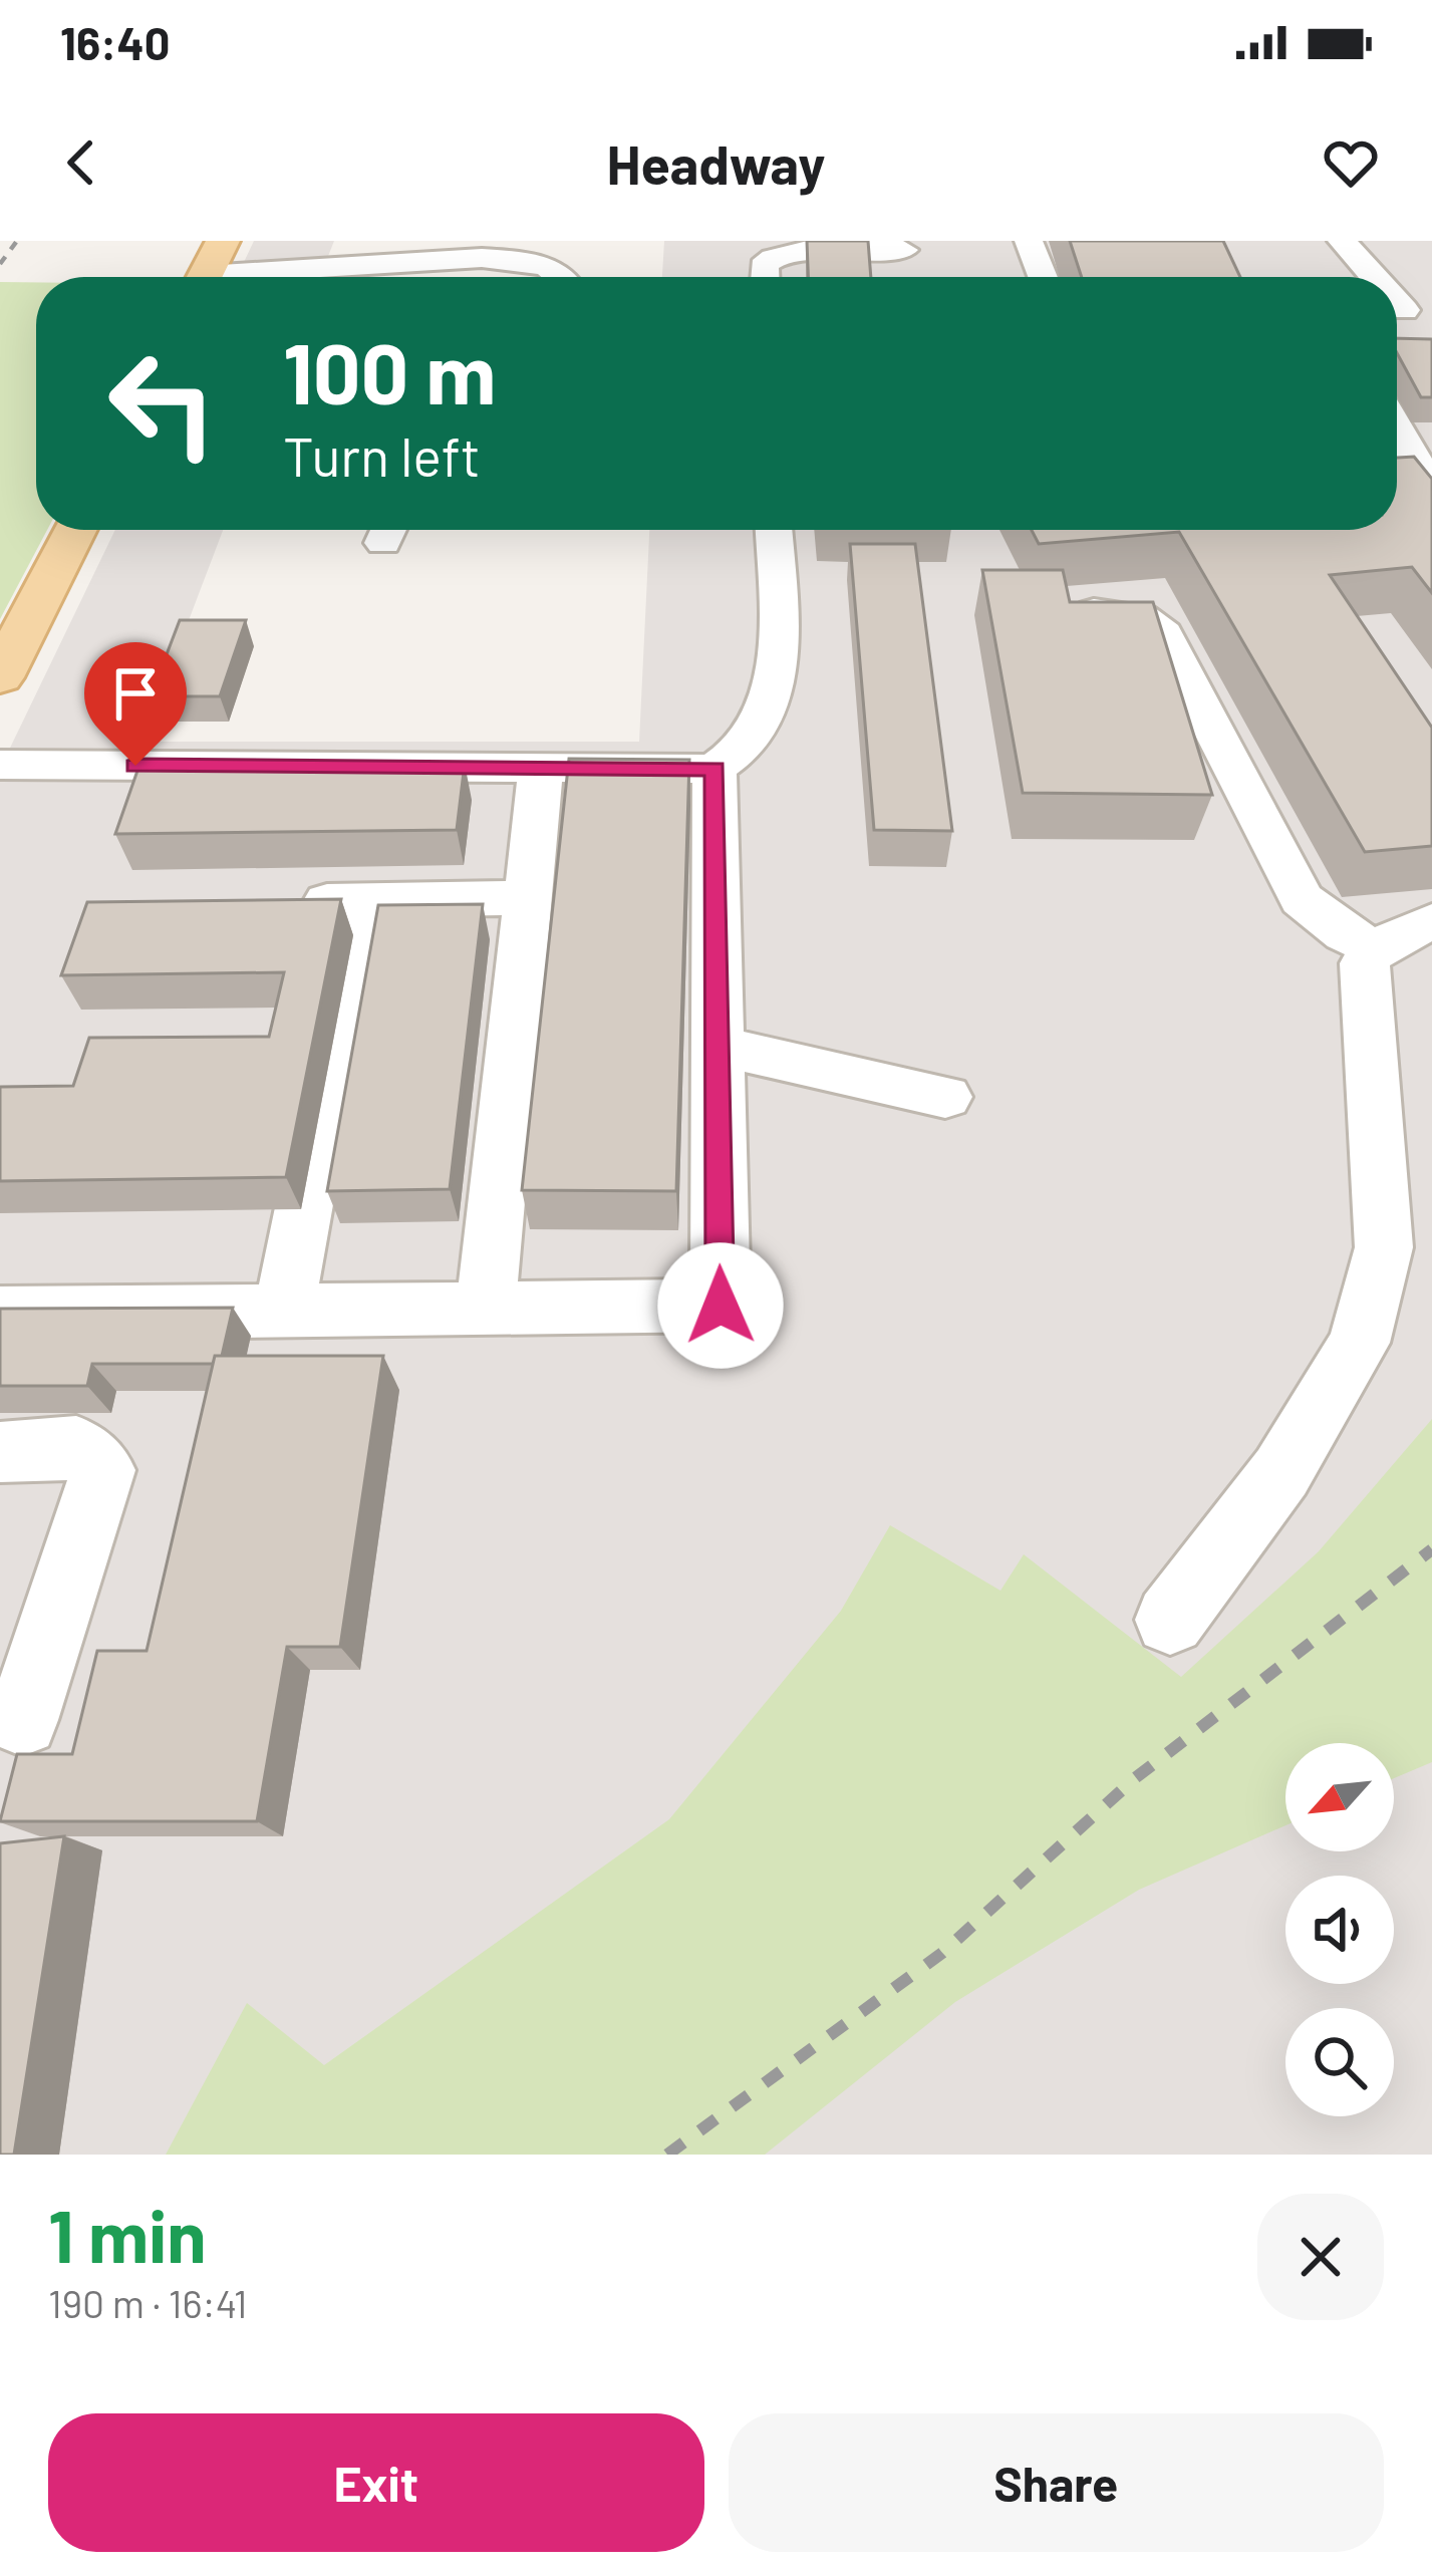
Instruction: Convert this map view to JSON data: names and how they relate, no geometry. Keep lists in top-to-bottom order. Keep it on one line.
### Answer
{"north":"bottom left","page":{"status":"16:40","header":"Headway","turn":["100 m","Turn left"],"heading":["1 min","190 m · 16:41"],"buttons":["Exit","Share"]}}
